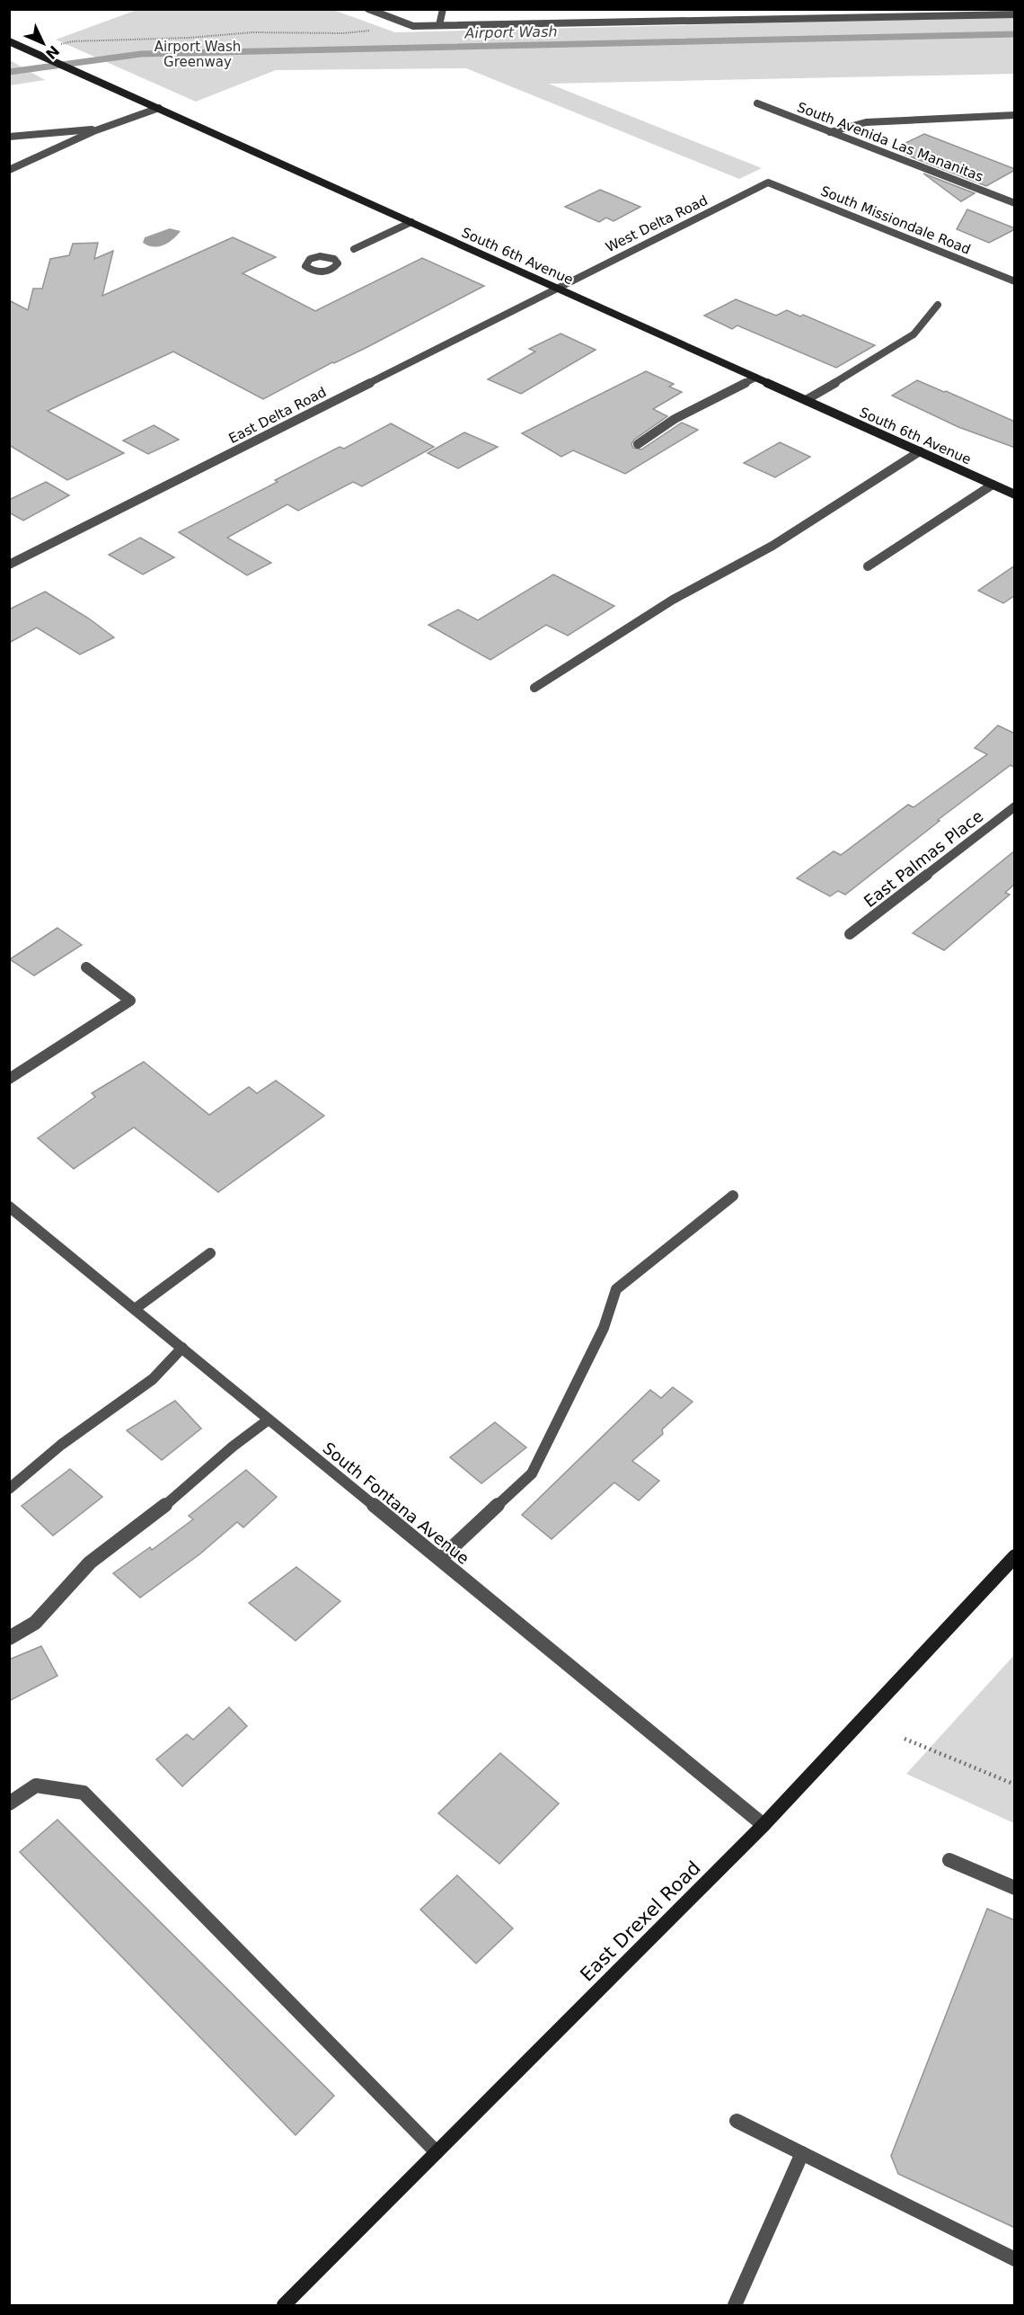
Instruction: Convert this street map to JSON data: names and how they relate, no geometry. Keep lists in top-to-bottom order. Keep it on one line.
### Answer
{"streets":{"street":["South Avenida Las Mananitas","South Missiondale Road","West Delta Road","South 6th Avenue","East Delta Road","East Palmas Place","South Fontana Avenue","East Drexel Road"]},"crossings":[["South Missiondale Road","West Delta Road"],["West Delta Road","South 6th Avenue"],["West Delta Road","East Delta Road"],["South 6th Avenue","East Delta Road"],["South Fontana Avenue","East Drexel Road"]],"water":["Airport Wash"],"parks":["Airport Wash Greenway"],"north":"bottom right"}
